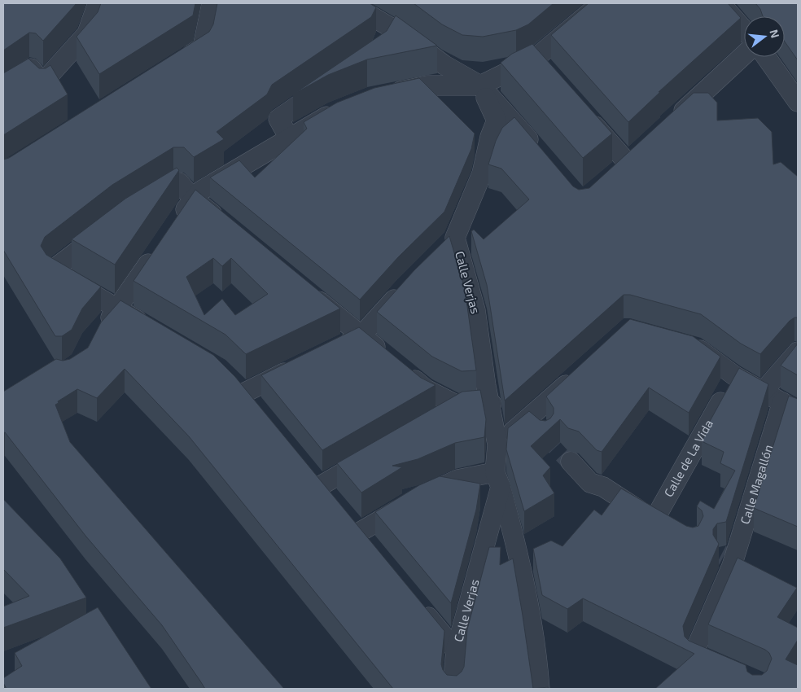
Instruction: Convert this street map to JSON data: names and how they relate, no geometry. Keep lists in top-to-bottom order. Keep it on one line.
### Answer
{"streets":{"street":["Calle Verjas","Calle de La Vida","Calle Magallón"]},"north":"right"}
